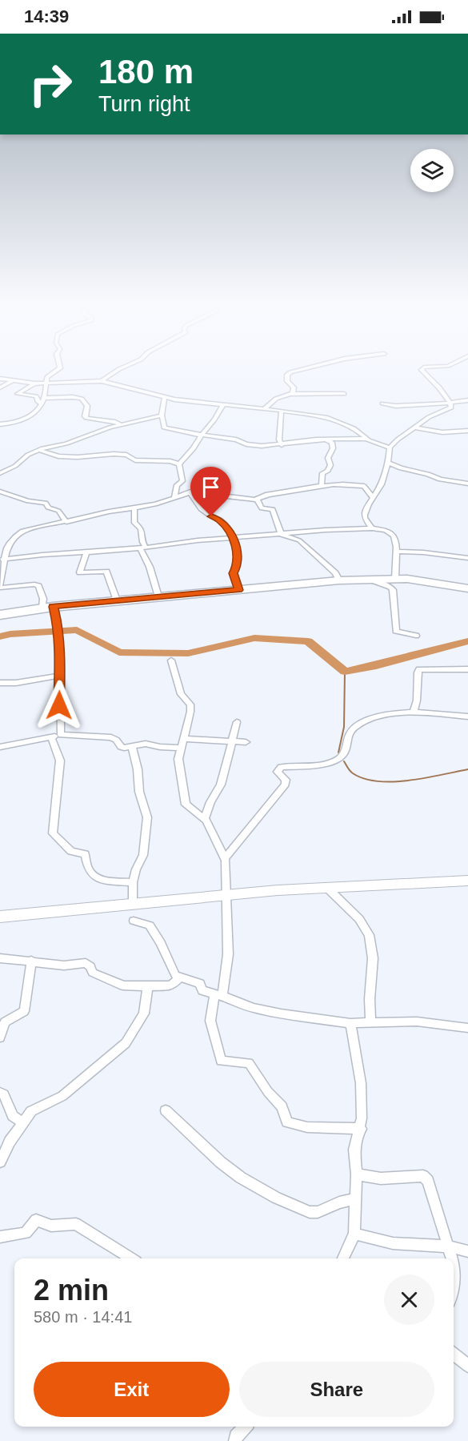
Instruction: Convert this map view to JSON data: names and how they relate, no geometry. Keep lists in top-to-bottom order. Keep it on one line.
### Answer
{"page":{"status":"14:39","turn":["180 m","Turn right"],"heading":["2 min","580 m · 14:41"],"buttons":["Exit","Share"]}}
